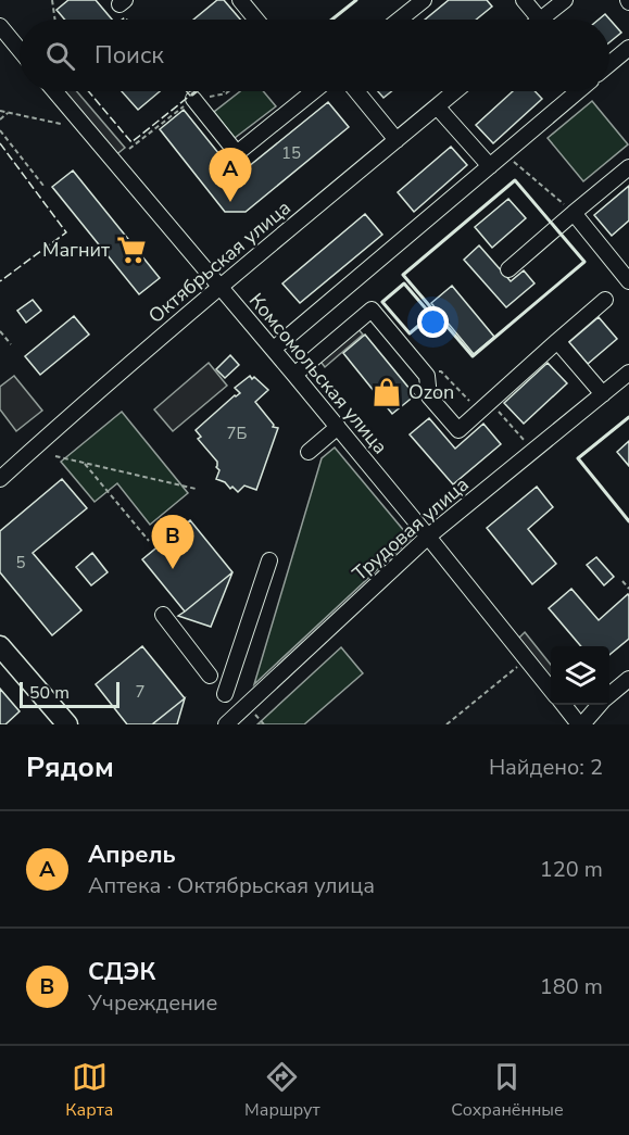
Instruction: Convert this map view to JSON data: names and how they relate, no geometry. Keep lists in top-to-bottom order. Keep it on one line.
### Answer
{"streets":{"street":["Октябрьская улица","Комсомольская улица","Трудовая улица"]},"crossings":[["Октябрьская улица","Комсомольская улица"],["Комсомольская улица","Трудовая улица"]],"places":{"supermarket":["Магнит"],"shop":["Ozon"]},"house_numbers":["15","7Б","5","7"],"scale_bar":"50 m","page":{"search":"Поиск","pins":["A","B"],"scale":"50 m","heading":["Рядом","Найдено: 2"],"list":[{"mark":"A","name":"Апрель","note":"Аптека · Октябрьская улица","value":"120 m"},{"mark":"B","name":"СДЭК","note":"Учреждение","value":"180 m"}],"nav":["Карта","Маршрут","Сохранённые"]}}
